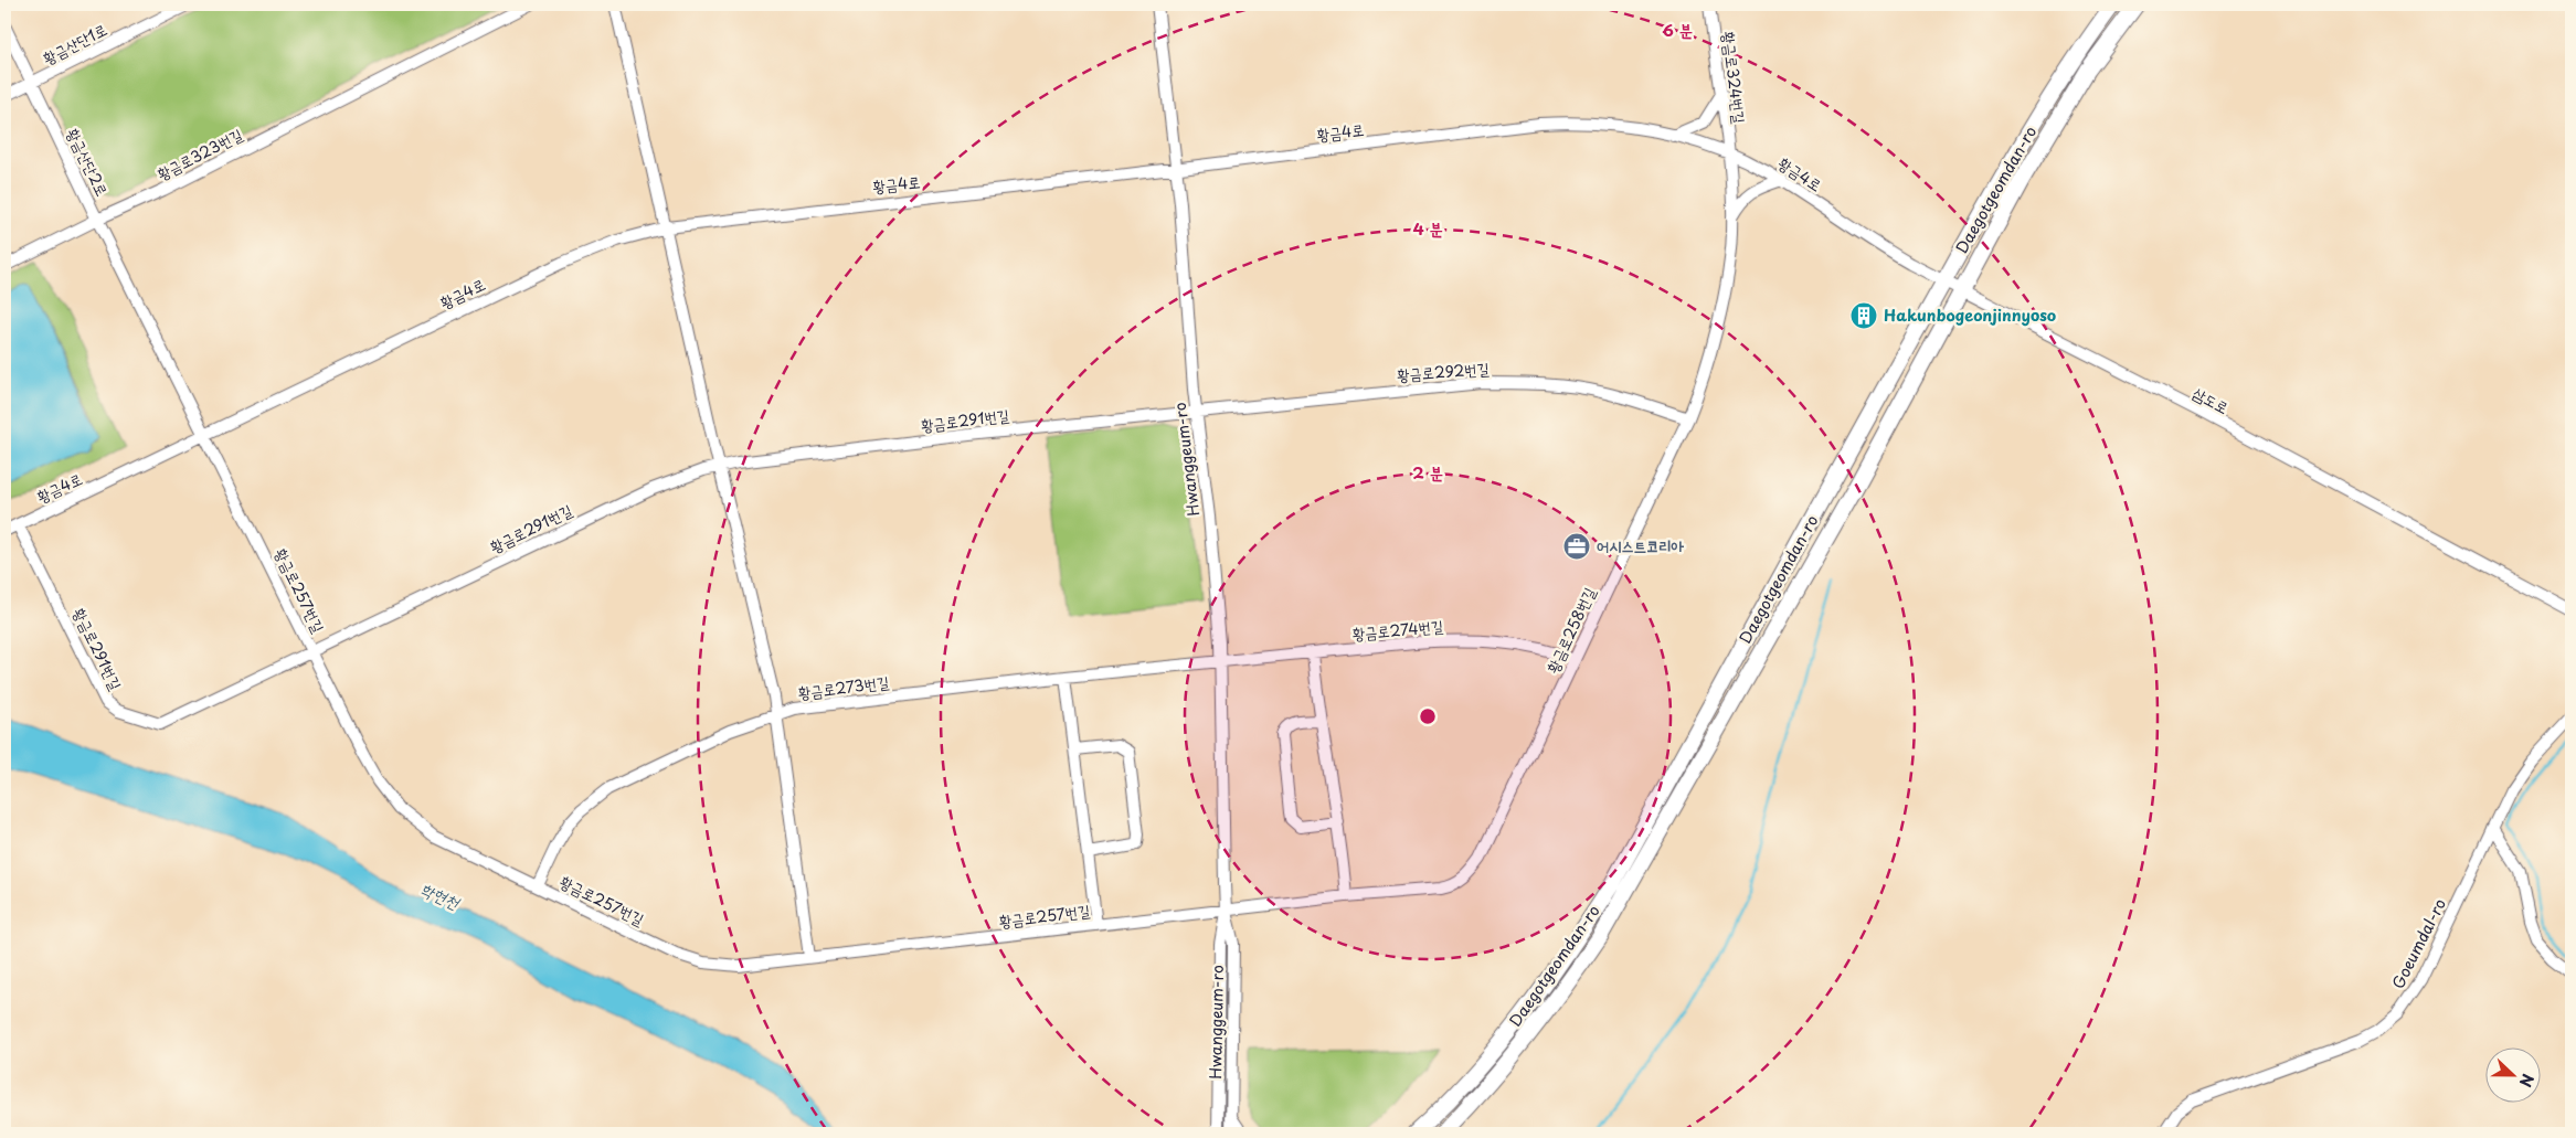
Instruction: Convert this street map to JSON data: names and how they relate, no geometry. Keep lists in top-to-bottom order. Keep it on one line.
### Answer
{"streets":{"main road":["Daegotgeomdan-ro"],"street":["황금산단1로","황금로324번길","황금4로","황금로323번길","황금산단2로","황금로292번길","삼도로","황금로291번길","Hwanggeum-ro","황금로257번길","황금로274번길","황금로258번길","황금로273번길","Goeumdal-ro"]},"crossings":[["황금산단1로","황금산단2로"],["황금로324번길","황금4로"],["황금로324번길","황금로258번길"],["황금4로","삼도로"],["황금4로","황금로291번길"],["황금4로","Hwanggeum-ro"],["황금4로","황금로257번길"],["황금4로","황금로258번길"],["황금로323번길","황금산단2로"],["Daegotgeomdan-ro","삼도로"],["황금로292번길","황금로291번길"],["황금로292번길","Hwanggeum-ro"],["황금로292번길","황금로258번길"],["황금로291번길","Hwanggeum-ro"],["황금로291번길","황금로257번길"],["Hwanggeum-ro","황금로257번길"],["Hwanggeum-ro","황금로274번길"],["Hwanggeum-ro","황금로258번길"],["Hwanggeum-ro","황금로273번길"],["황금로257번길","황금로258번길"],["황금로257번길","황금로273번길"],["황금로274번길","황금로258번길"],["황금로274번길","황금로273번길"]],"water":["학현천"],"places":{"building":["Hakunbogeonjinnyoso"],"office":["어시스트코리아"]},"north":"right","rings":["6 분","4 분","2 분"]}
